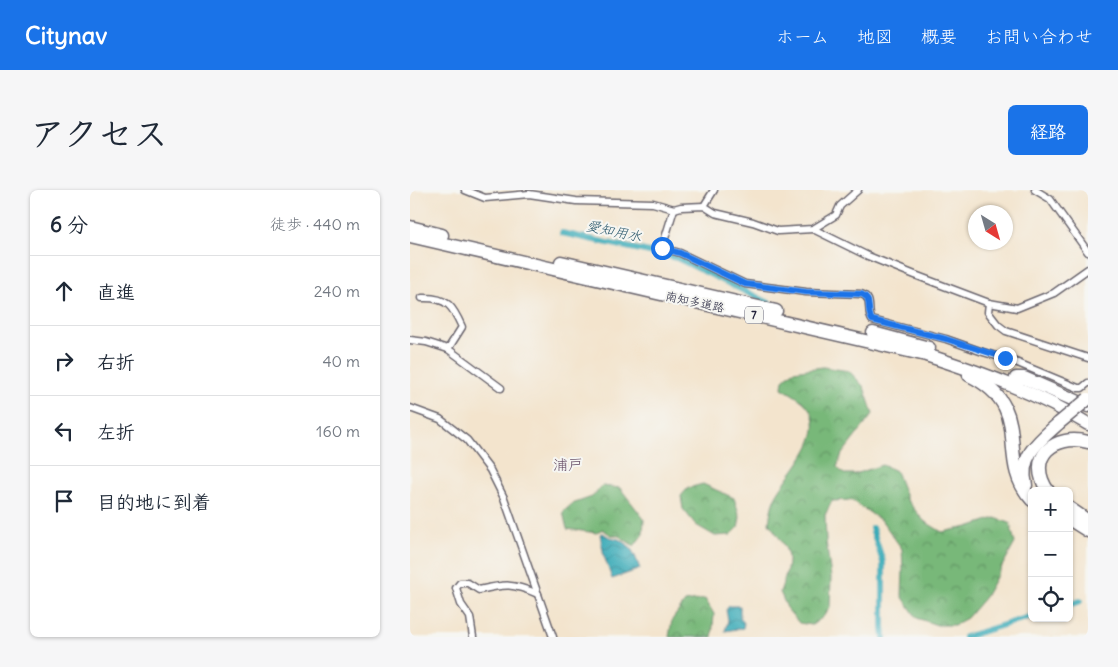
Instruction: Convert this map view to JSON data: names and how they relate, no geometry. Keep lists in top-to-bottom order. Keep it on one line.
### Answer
{"streets":{"highway":["南知多道路","7"]},"districts":["浦戸"],"water":["愛知用水"],"north":"bottom right","page":{"header":"Citynav","nav":["ホーム","地図","概要","お問い合わせ"],"title":"アクセス","buttons":"経路","heading":["6 分","徒歩 · 440 m"],"list":[["直進","240 m"],["右折","40 m"],["左折","160 m"],"目的地に到着"],"map_buttons":["+","−"]}}
